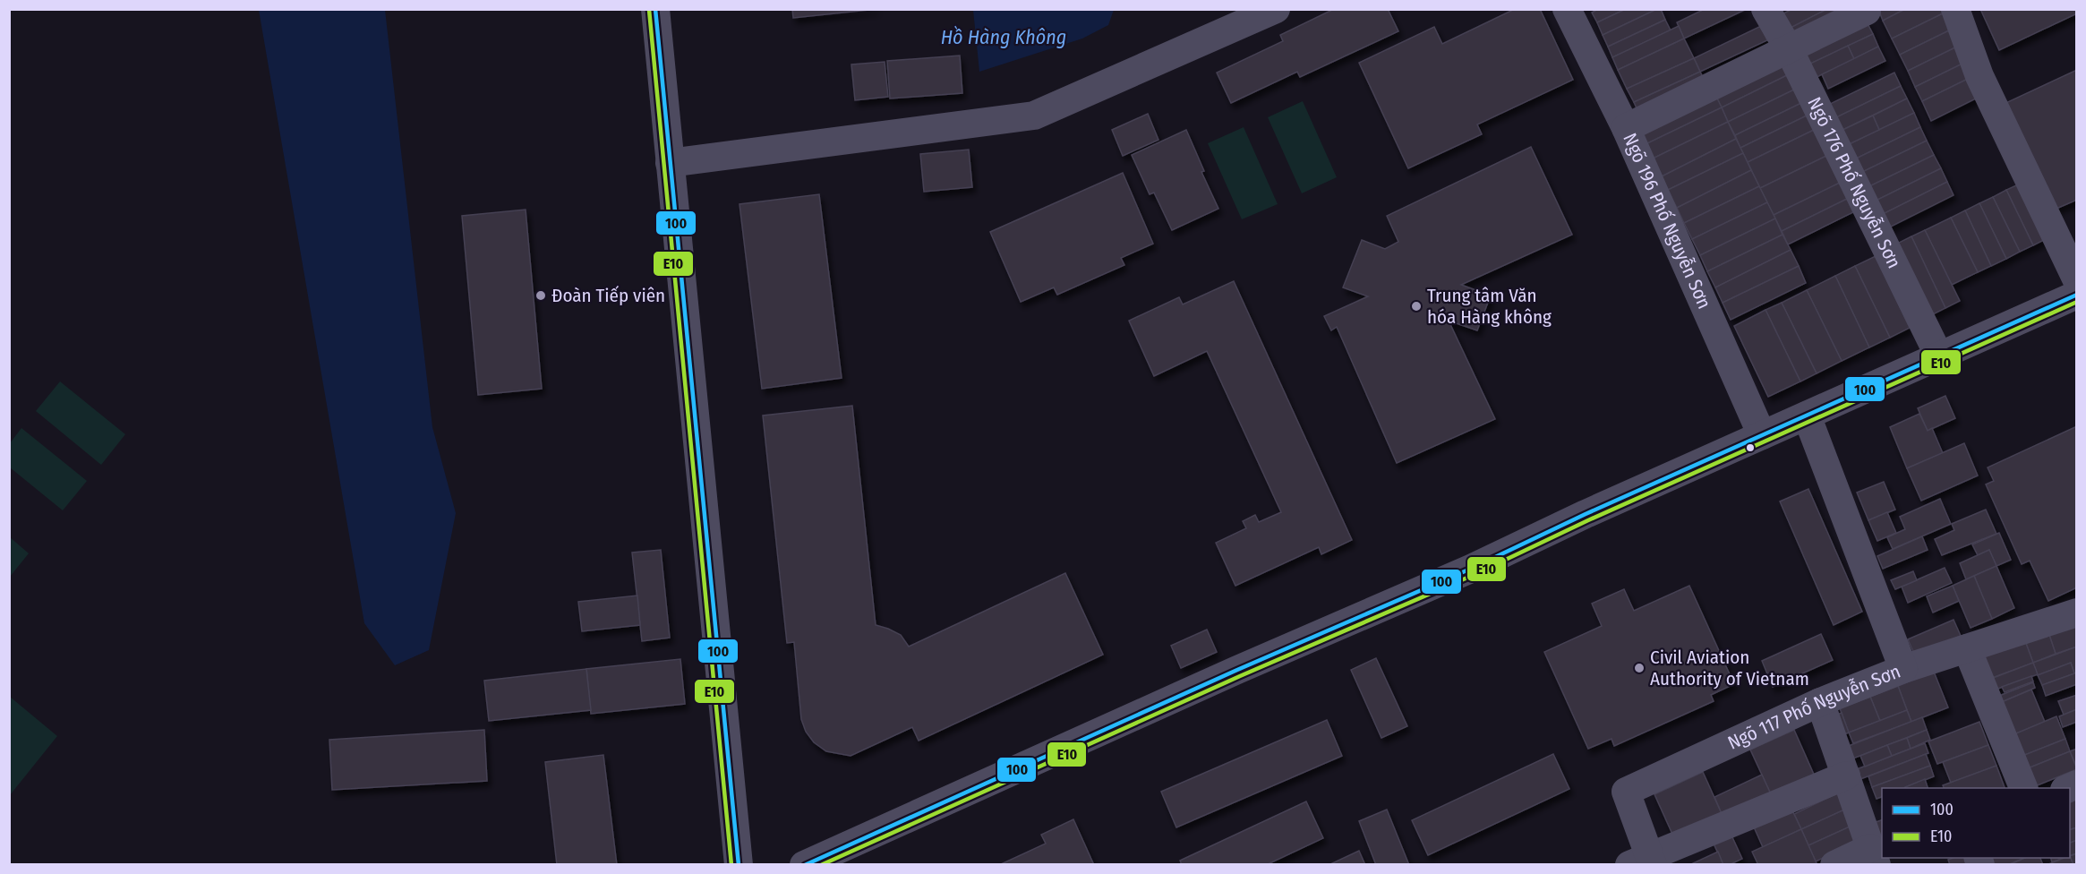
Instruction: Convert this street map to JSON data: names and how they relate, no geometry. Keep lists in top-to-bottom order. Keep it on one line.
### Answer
{"streets":{"street":["Ngõ 176 Phố Nguyễn Sơn","Ngõ 196 Phố Nguyễn Sơn","Ngõ 117 Phố Nguyễn Sơn"]},"water":["Hồ Hàng Không"],"places":["Đoàn Tiếp viên","Trung tâm Văn hóa Hàng không","Civil Aviation Authority of Vietnam"],"lines":["transit line 100","transit line E10"],"legend":["100","E10"]}
